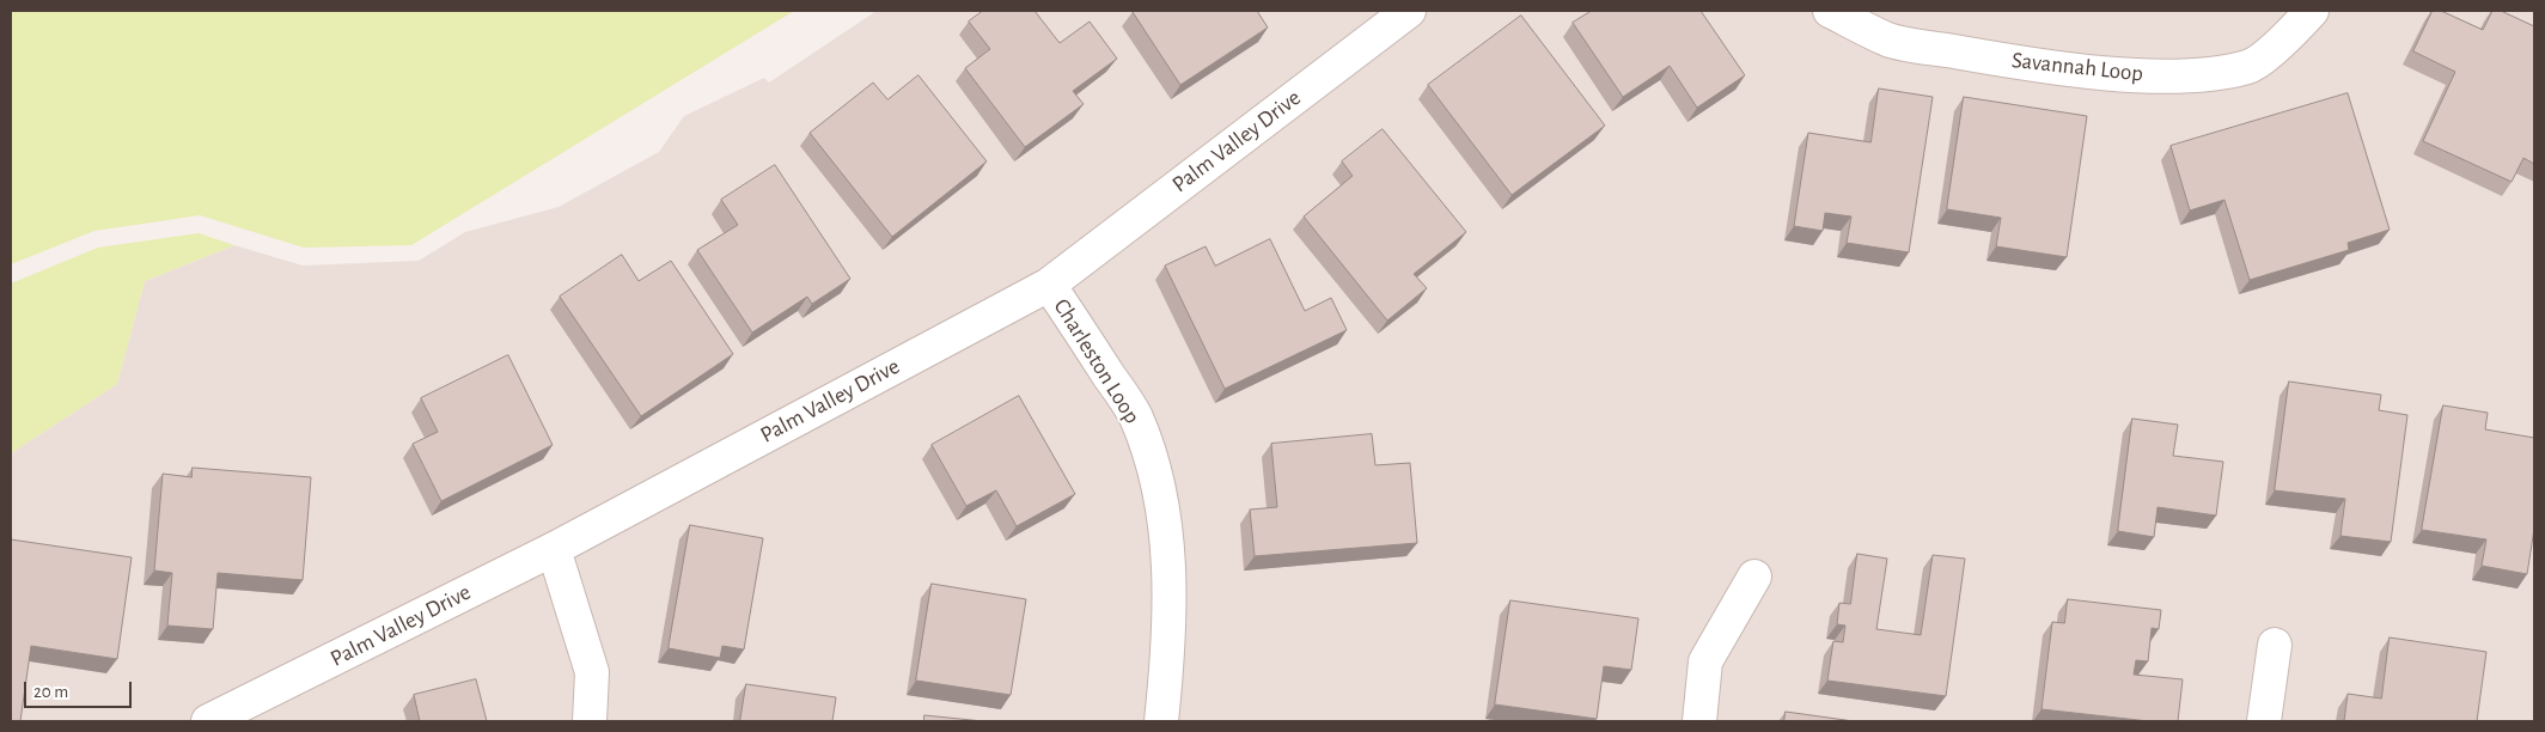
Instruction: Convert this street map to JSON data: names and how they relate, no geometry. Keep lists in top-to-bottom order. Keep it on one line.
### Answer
{"streets":{"street":["Savannah Loop","Palm Valley Drive","Charleston Loop"]},"crossings":[["Palm Valley Drive","Charleston Loop"]],"scale_bar":"20 m"}
